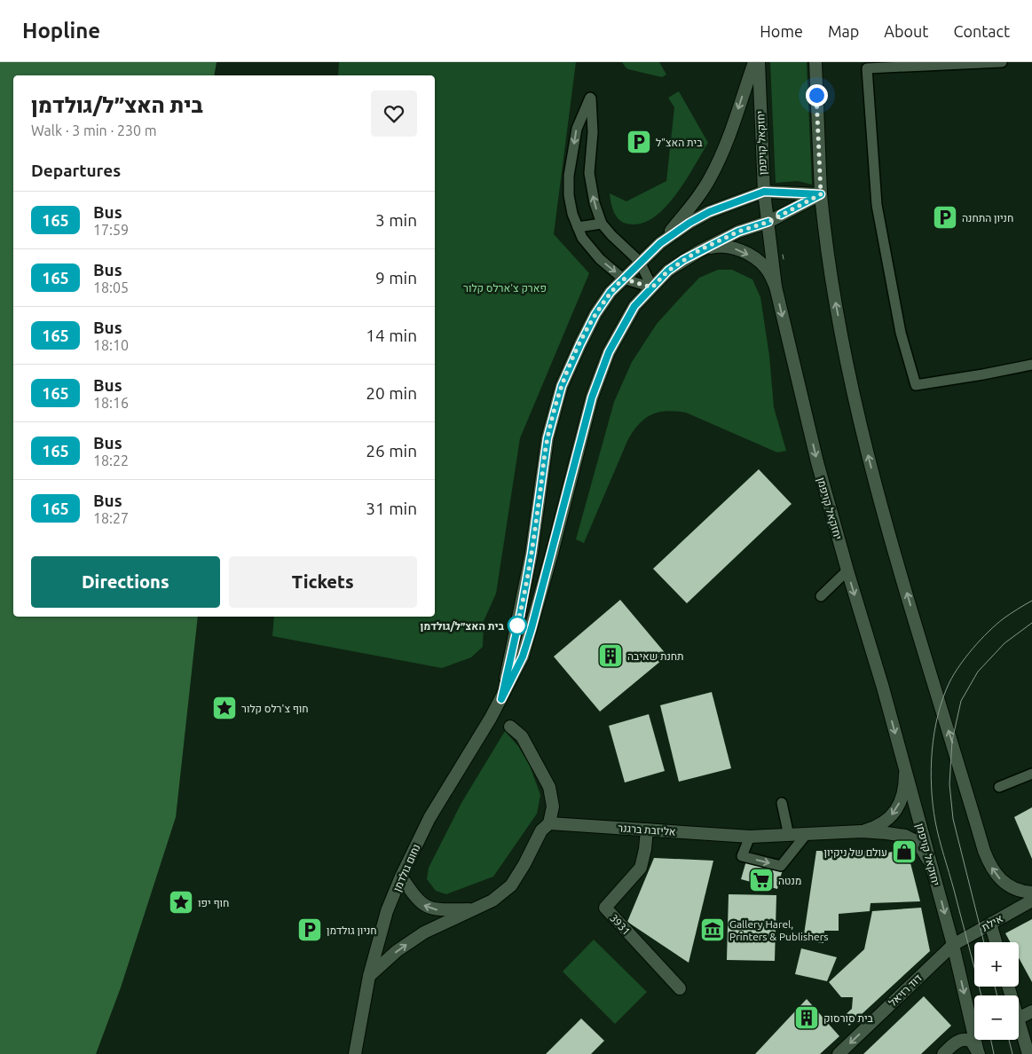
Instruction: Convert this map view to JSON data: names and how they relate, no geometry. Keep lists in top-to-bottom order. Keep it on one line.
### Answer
{"streets":{"street":["יחזקאל קויפמן","אליזבת ברגנר","נחום גולדמן","אילת","3931","דוד רזיאל"]},"crossings":[["יחזקאל קויפמן","אליזבת ברגנר"],["יחזקאל קויפמן","נחום גולדמן"],["יחזקאל קויפמן","אילת"],["יחזקאל קויפמן","דוד רזיאל"],["אליזבת ברגנר","3931"],["אילת","דוד רזיאל"]],"one_way":["דוד רזיאל"],"parks":["פארק צ'ארלס קלור"],"places":{"parking":["בית האצ\"ל","חניון התחנה","חניון גולדמן"],"other":["בית האצ״ל/גולדמן"],"building":["תחנת שאיבה","בית סורסוק"],"place":["חוף צ'רלס קלור","חוף יפו"],"shop":["עולם של ניקיון"],"supermarket":["מנטה"],"museum":["Gallery Harel, Printers & Publishers"]},"lines":["bus line 165"],"page":{"header":"Hopline","nav":["Home","Map","About","Contact"],"heading":[["בית האצ״ל/גולדמן","Walk · 3 min · 230 m"],"Departures"],"list":[{"mark":"165","name":"Bus","note":"17:59","value":"3 min"},{"mark":"165","name":"Bus","note":"18:05","value":"9 min"},{"mark":"165","name":"Bus","note":"18:10","value":"14 min"},{"mark":"165","name":"Bus","note":"18:16","value":"20 min"},{"mark":"165","name":"Bus","note":"18:22","value":"26 min"},{"mark":"165","name":"Bus","note":"18:27","value":"31 min"}],"buttons":["Directions","Tickets"],"map_buttons":["+","−"]}}
